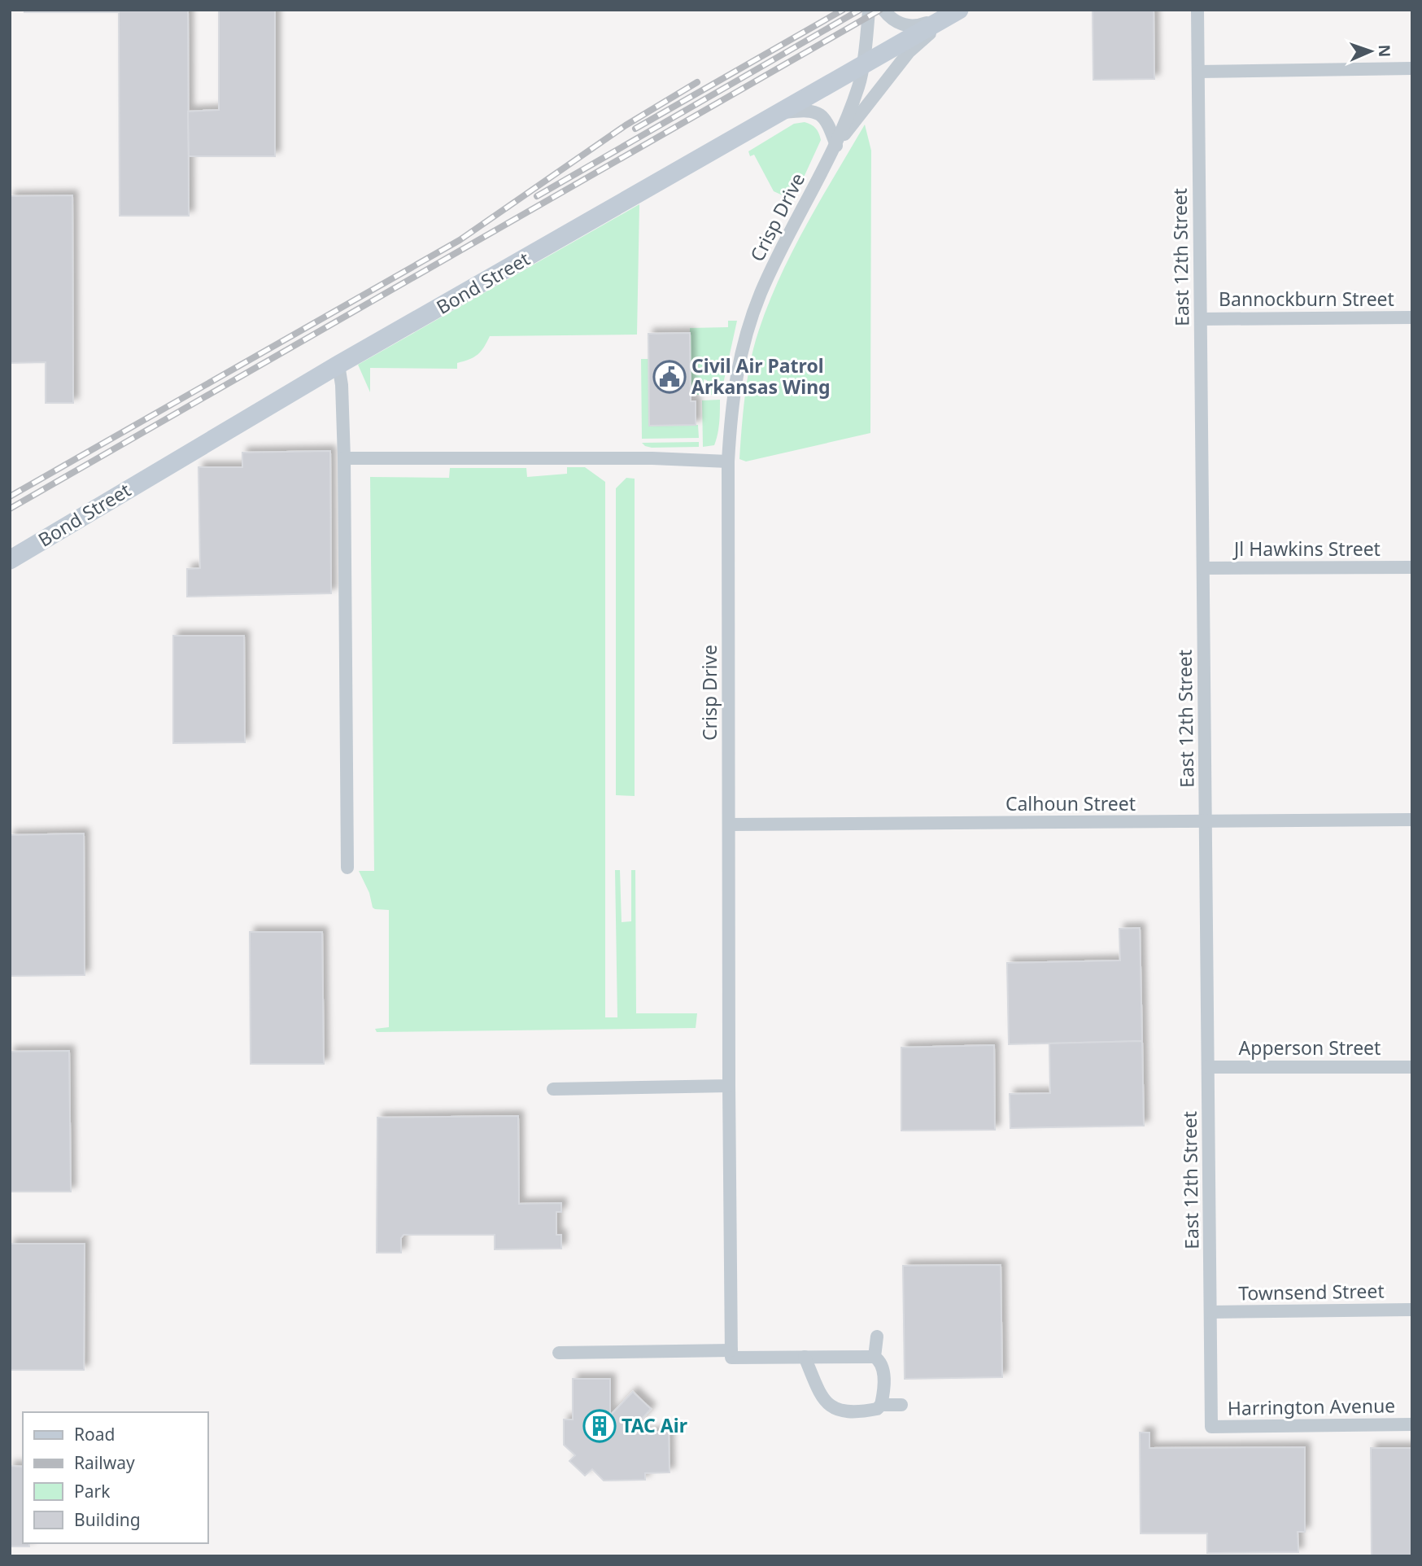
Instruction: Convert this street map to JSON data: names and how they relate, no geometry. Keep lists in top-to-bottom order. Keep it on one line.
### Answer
{"streets":{"street":["Crisp Drive","East 12th Street","Bond Street","Bannockburn Street","Jl Hawkins Street","Calhoun Street","Apperson Street","Townsend Street","Harrington Avenue"]},"crossings":[["Crisp Drive","Bond Street"],["Crisp Drive","Calhoun Street"],["East 12th Street","Bannockburn Street"],["East 12th Street","Jl Hawkins Street"],["East 12th Street","Calhoun Street"],["East 12th Street","Apperson Street"],["East 12th Street","Townsend Street"],["East 12th Street","Harrington Avenue"]],"places":{"public building":["Civil Air Patrol Arkansas Wing"],"building":["TAC Air"]},"legend":["Road","Railway","Park","Building"],"north":"right"}
